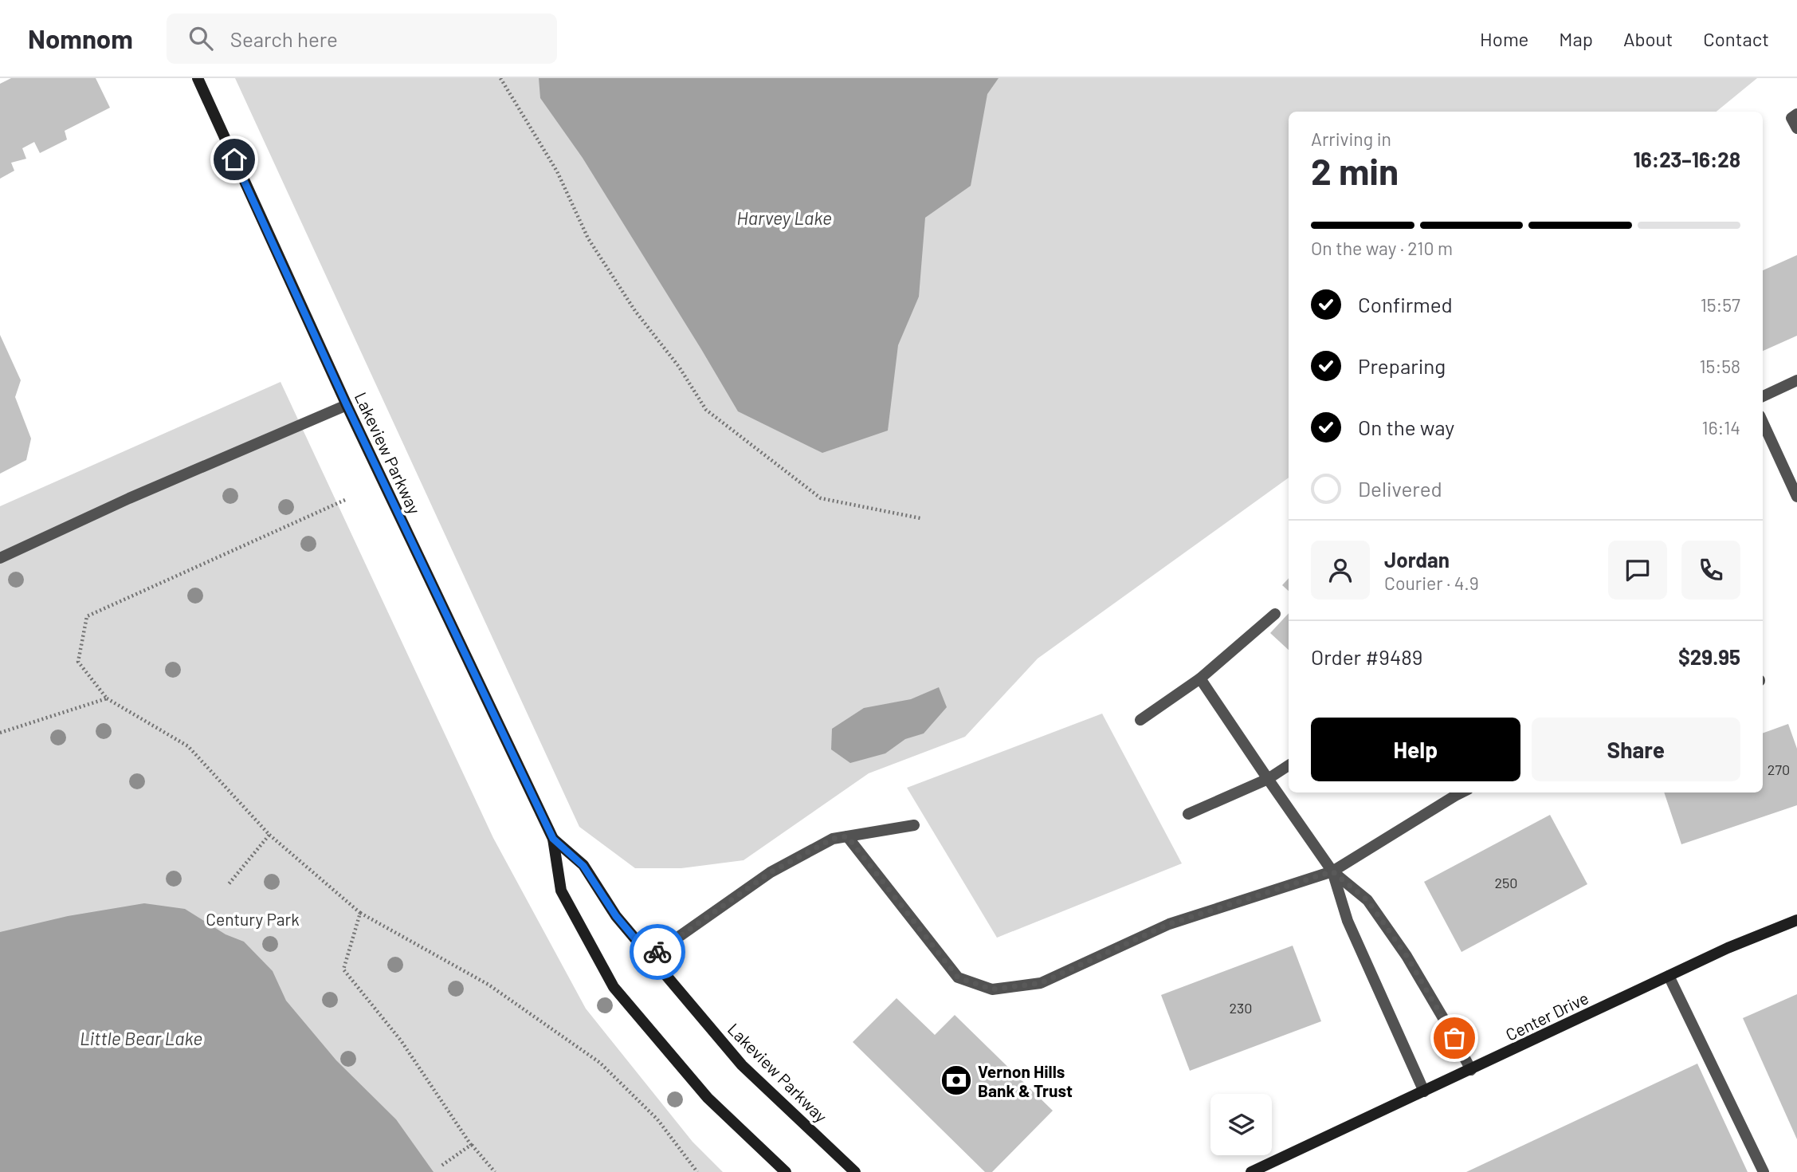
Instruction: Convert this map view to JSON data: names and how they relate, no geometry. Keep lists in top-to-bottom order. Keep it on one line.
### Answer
{"streets":{"street":["Lakeview Parkway","Center Drive"]},"water":["Harvey Lake","Little Bear Lake"],"parks":["Century Park"],"places":{"bank":["Vernon Hills Bank & Trust"]},"house_numbers":["270","250","230"],"page":{"header":"Nomnom","search":"Search here","nav":["Home","Map","About","Contact"],"heading":["2 min","Arriving in","16:23–16:28"],"panel":["Jordan","Courier · 4.9","Order #9489","$29.95"],"bar":"On the way · 210 m","list":[["Confirmed","15:57"],["Preparing","15:58"],["On the way","16:14"],"Delivered"],"buttons":["Help","Share"]}}
